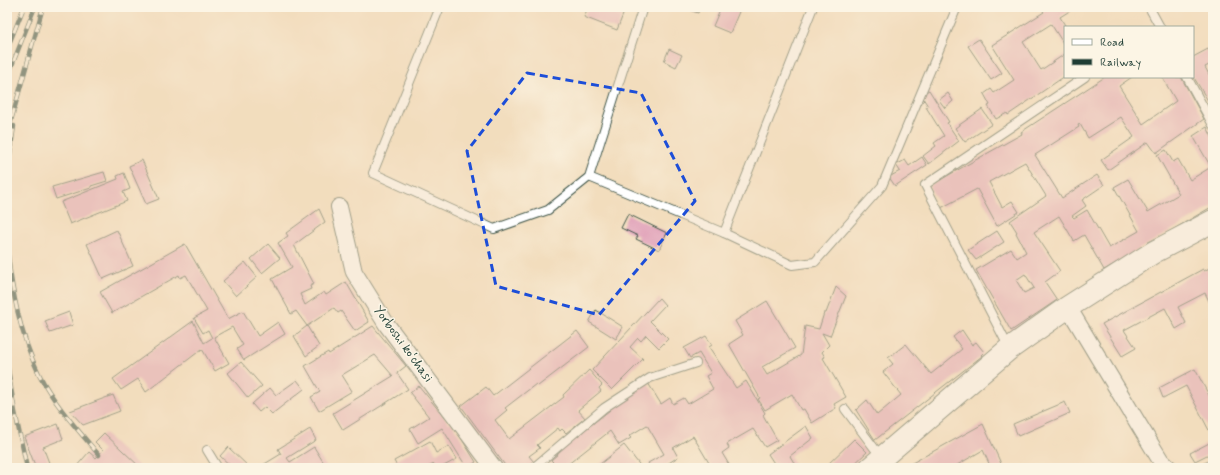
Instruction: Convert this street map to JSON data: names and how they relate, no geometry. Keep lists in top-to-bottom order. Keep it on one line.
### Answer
{"streets":{"street":["Yorboshi koʻchasi"]},"legend":["Road","Railway"]}
